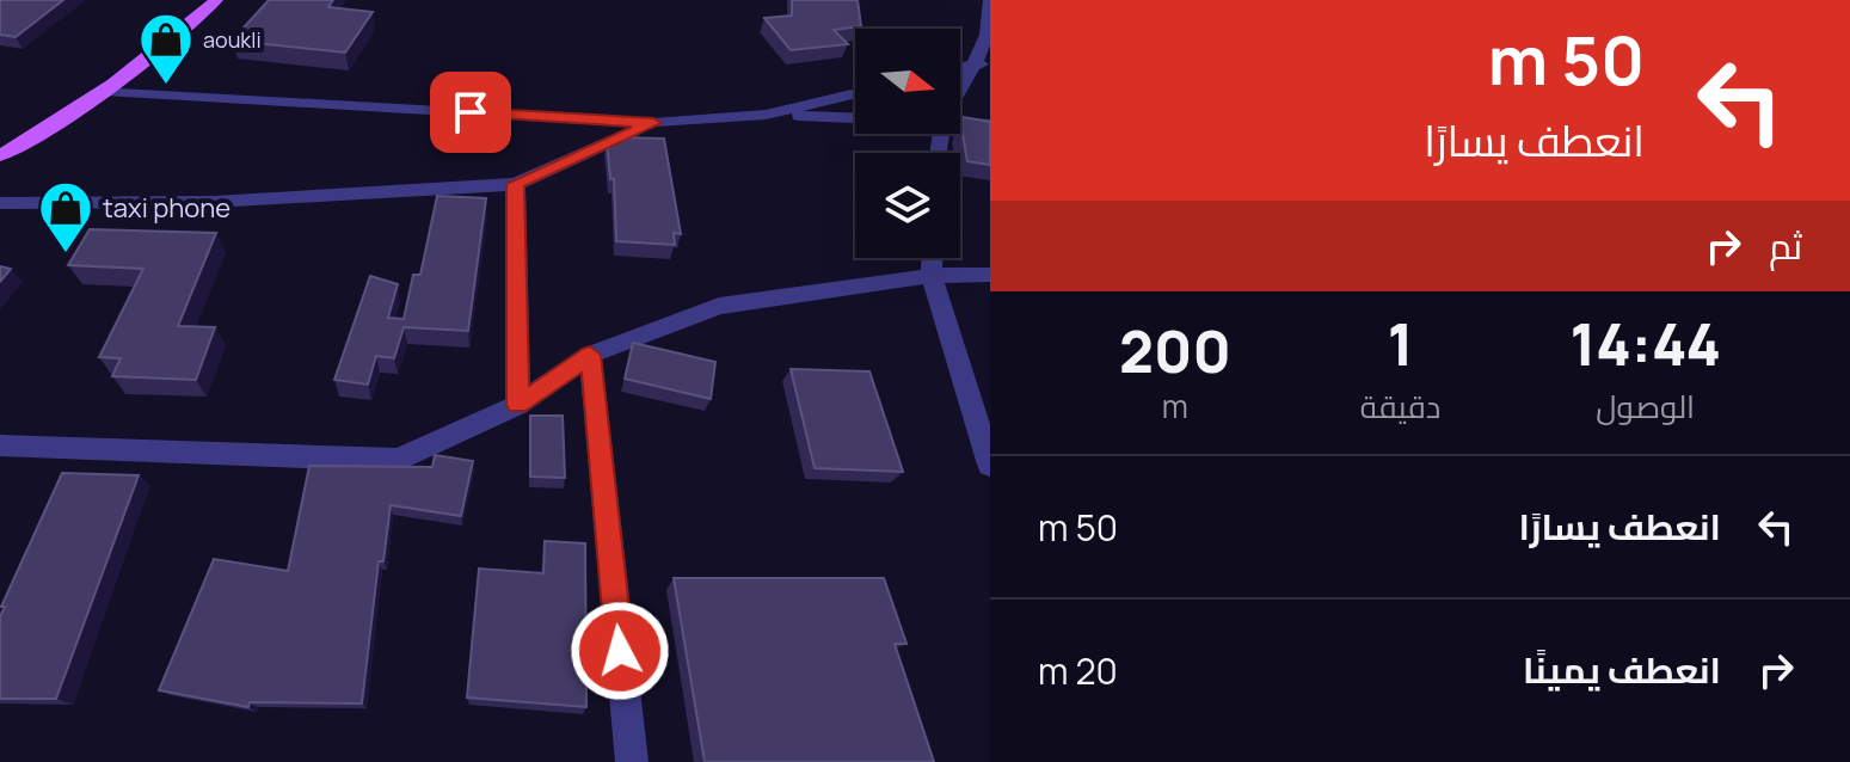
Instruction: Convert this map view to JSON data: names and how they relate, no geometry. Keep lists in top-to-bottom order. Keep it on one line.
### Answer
{"places":{"shop":["aoukli","taxi phone"]},"north":"right","page":{"turn":["50 m","انعطف يسارًا"],"then":"ثم","eta":["14:44","الوصول","1","دقيقة","200","m"],"list":[{"name":"انعطف يسارًا","value":"50 m"},{"name":"انعطف يمينًا","value":"20 m"}]}}
